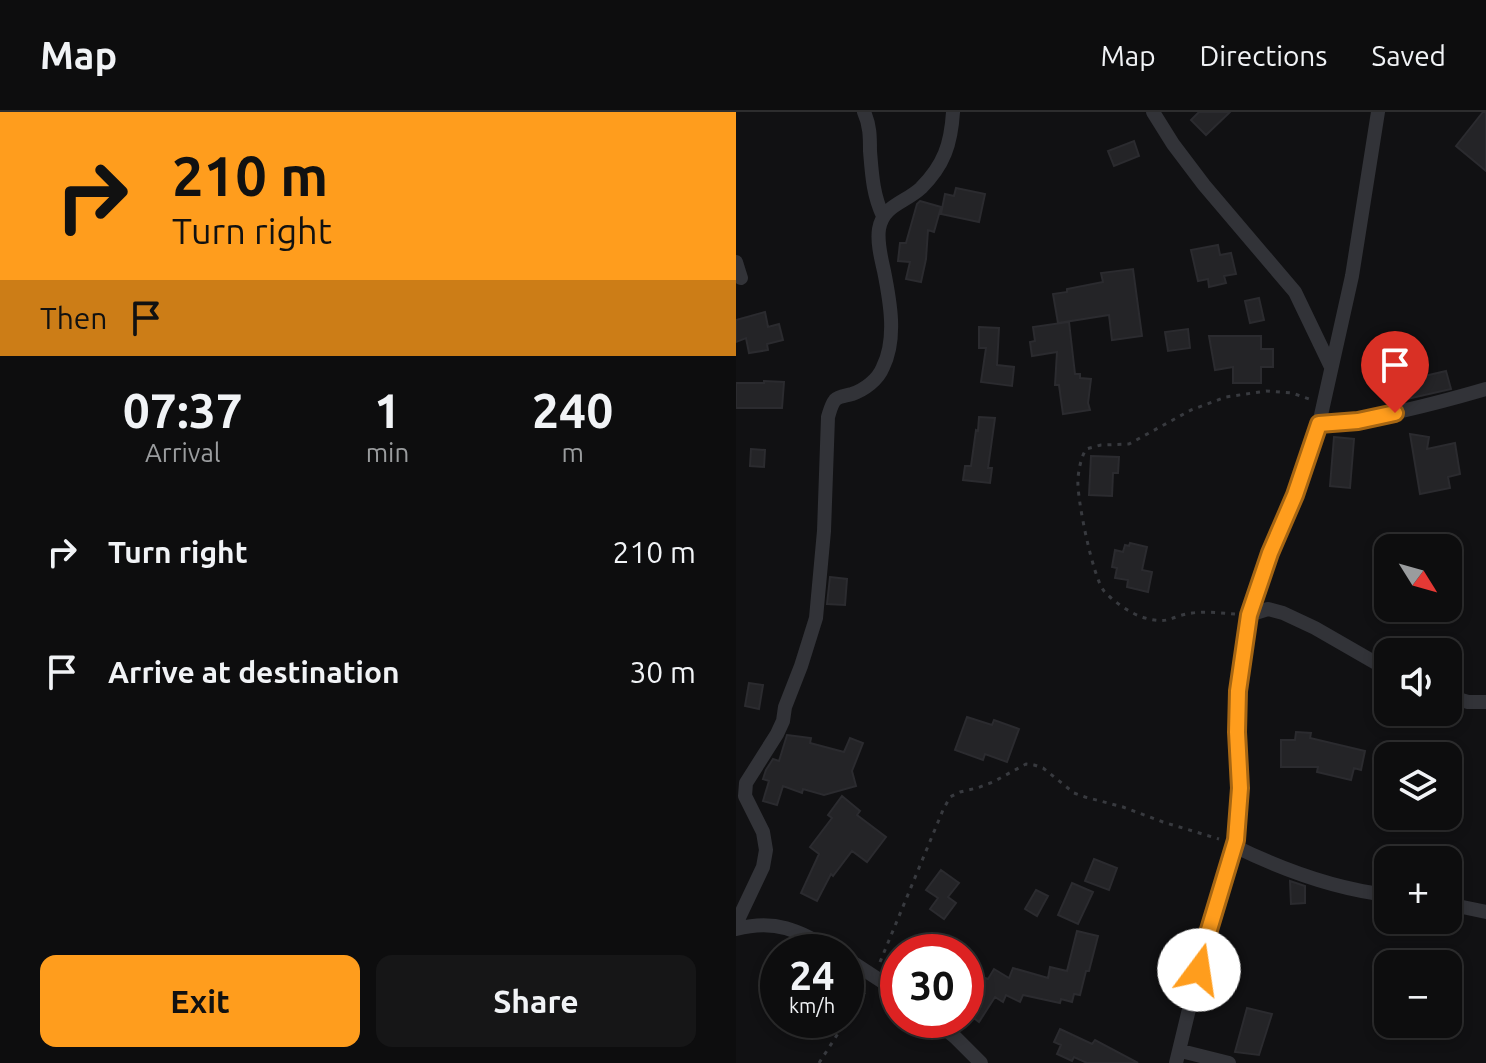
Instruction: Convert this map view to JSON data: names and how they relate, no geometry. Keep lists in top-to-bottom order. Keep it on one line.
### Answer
{"north":"bottom right","page":{"header":"Map","nav":["Map","Directions","Saved"],"turn":["210 m","Turn right"],"then":"Then","eta":["07:37","Arrival","1","min","240","m"],"list":[{"name":"Turn right","value":"210 m"},{"name":"Arrive at destination","value":"30 m"}],"map_buttons":["+","−"],"speed":"24 km/h","limit":"30","buttons":["Exit","Share"]}}
